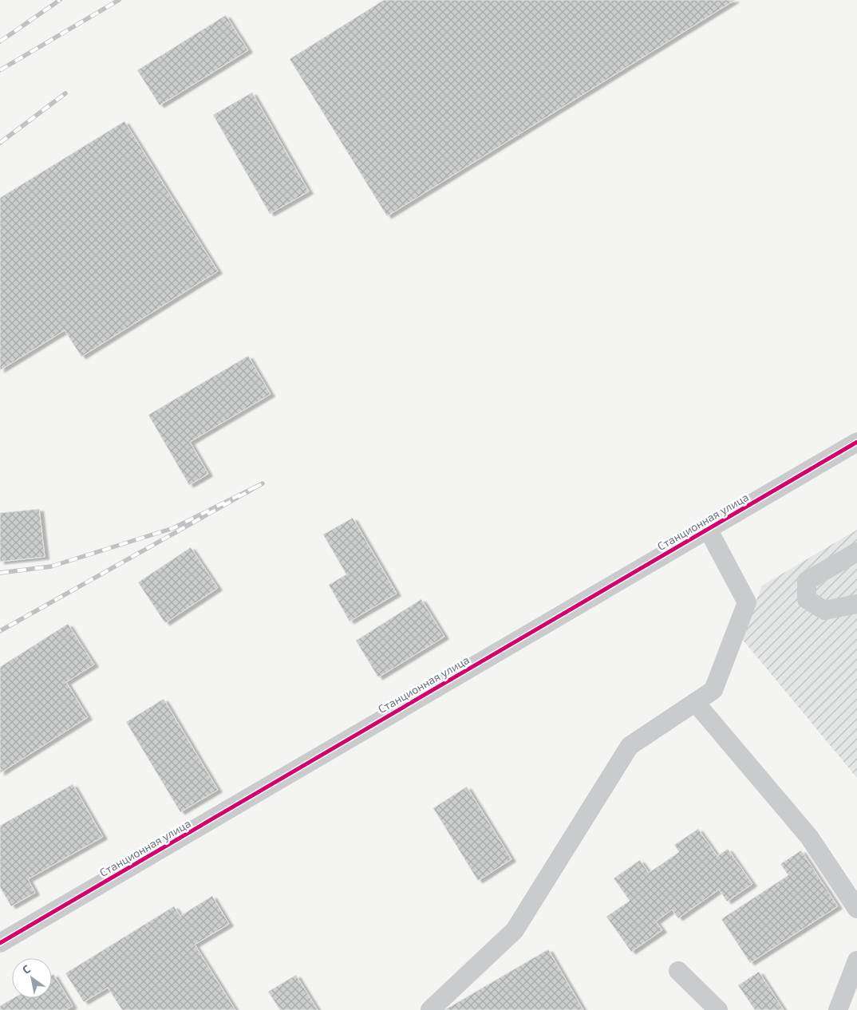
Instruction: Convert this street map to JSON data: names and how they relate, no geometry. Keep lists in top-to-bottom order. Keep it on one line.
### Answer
{"streets":{"street":["Станционная улица"]},"north":"top left"}
